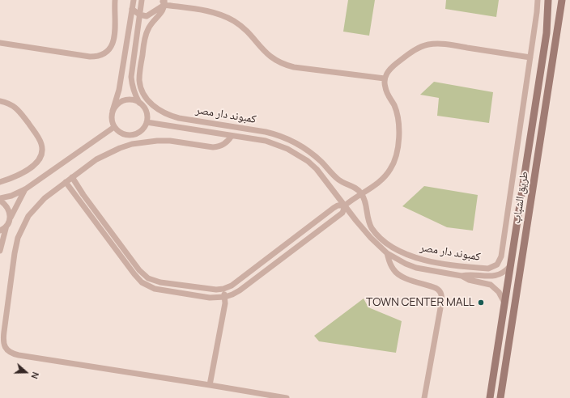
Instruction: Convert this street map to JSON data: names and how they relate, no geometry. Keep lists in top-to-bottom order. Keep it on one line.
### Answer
{"streets":{"main road":["طريق الشباب"],"street":["كمبوند دار مصر"]},"places":["TOWN CENTER MALL"],"north":"right"}
